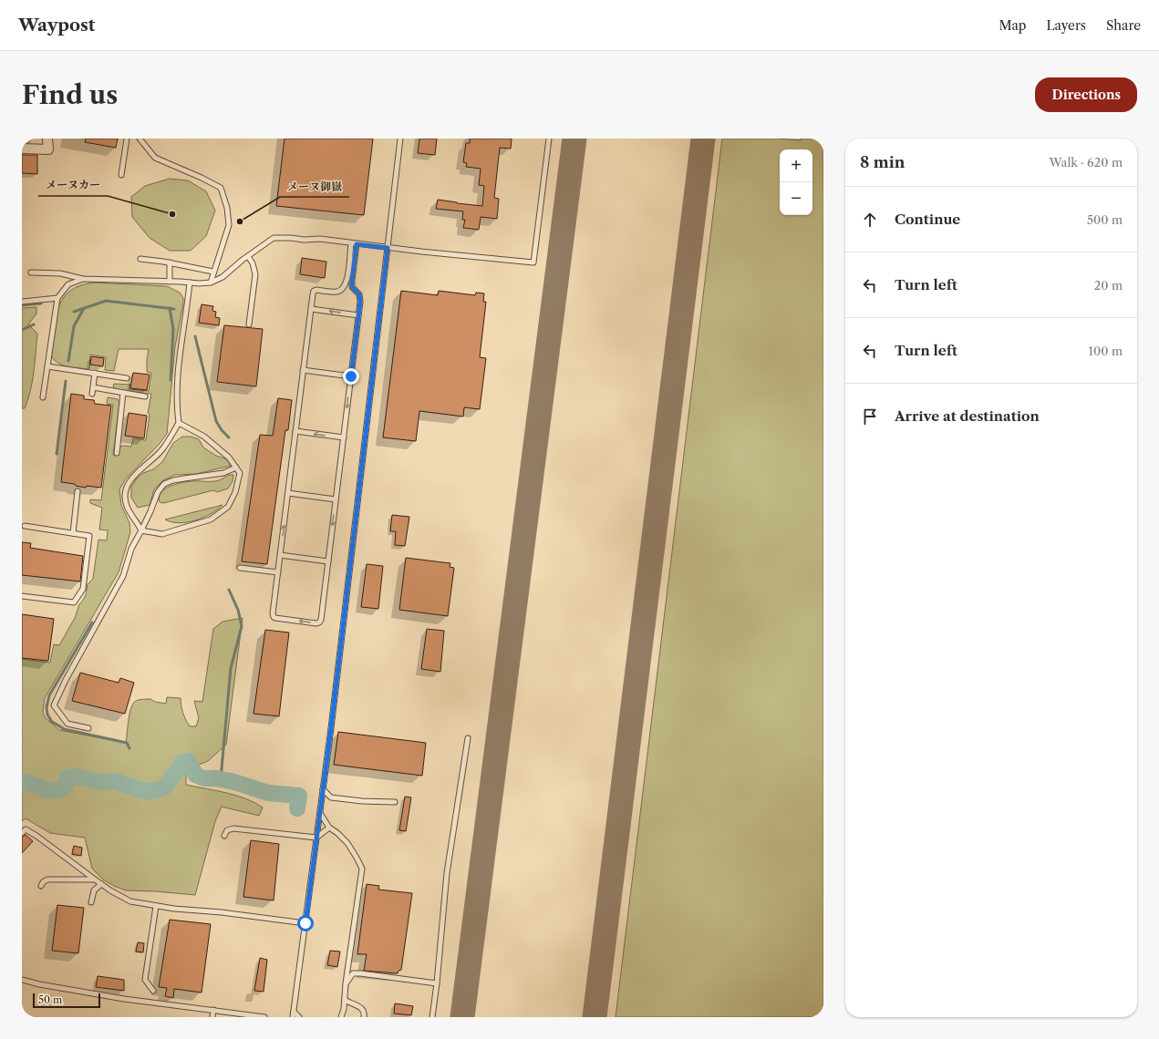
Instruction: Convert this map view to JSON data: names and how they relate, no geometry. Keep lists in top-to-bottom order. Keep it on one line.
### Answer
{"places":["メーヌカー","メーヌ御嶽"],"scale_bar":"50 m","page":{"header":"Waypost","nav":["Map","Layers","Share"],"buttons":"Directions","title":"Find us","heading":["8 min","Walk · 620 m"],"map_buttons":["+","−"],"list":[["Continue","500 m"],["Turn left","20 m"],["Turn left","100 m"],"Arrive at destination"],"scale":"50 m"}}
